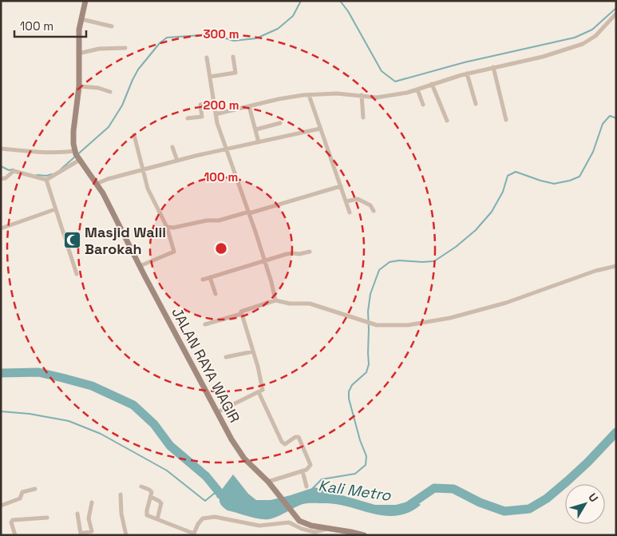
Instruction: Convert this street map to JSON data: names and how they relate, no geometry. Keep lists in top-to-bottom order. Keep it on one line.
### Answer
{"streets":{"main road":["JALAN RAYA WAGIR"]},"water":["Kali Metro"],"places":{"mosque":["Masjid Walii Barokah"]},"scale_bar":"100 m","north":"top right","rings":["300 m","200 m","100 m"]}
